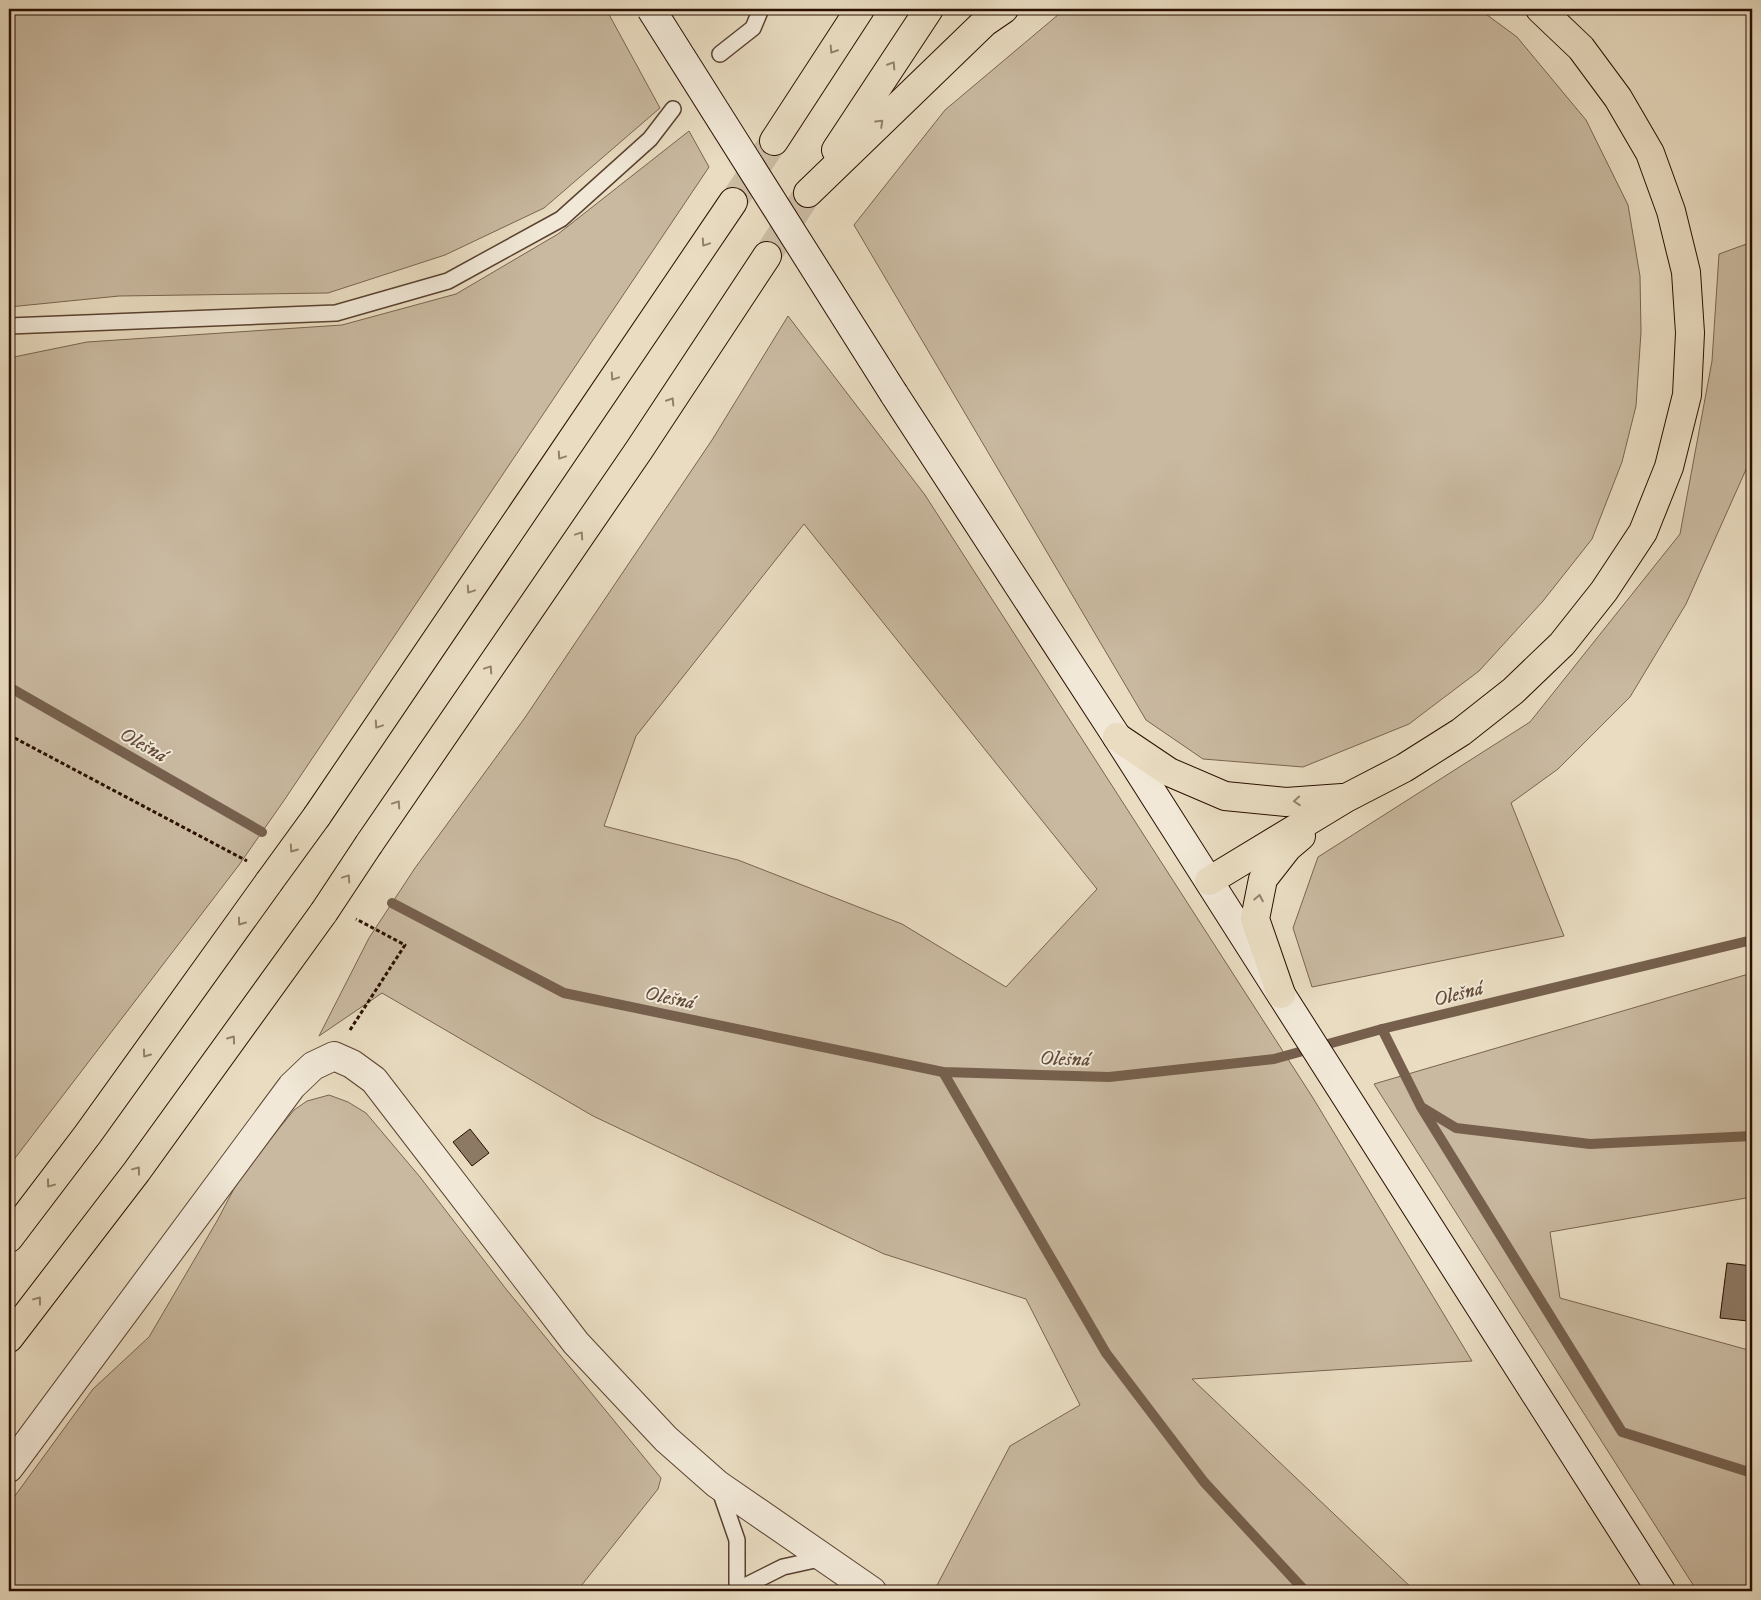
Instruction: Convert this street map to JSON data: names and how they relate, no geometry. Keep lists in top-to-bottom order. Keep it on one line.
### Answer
{"water":["Olešná"]}
